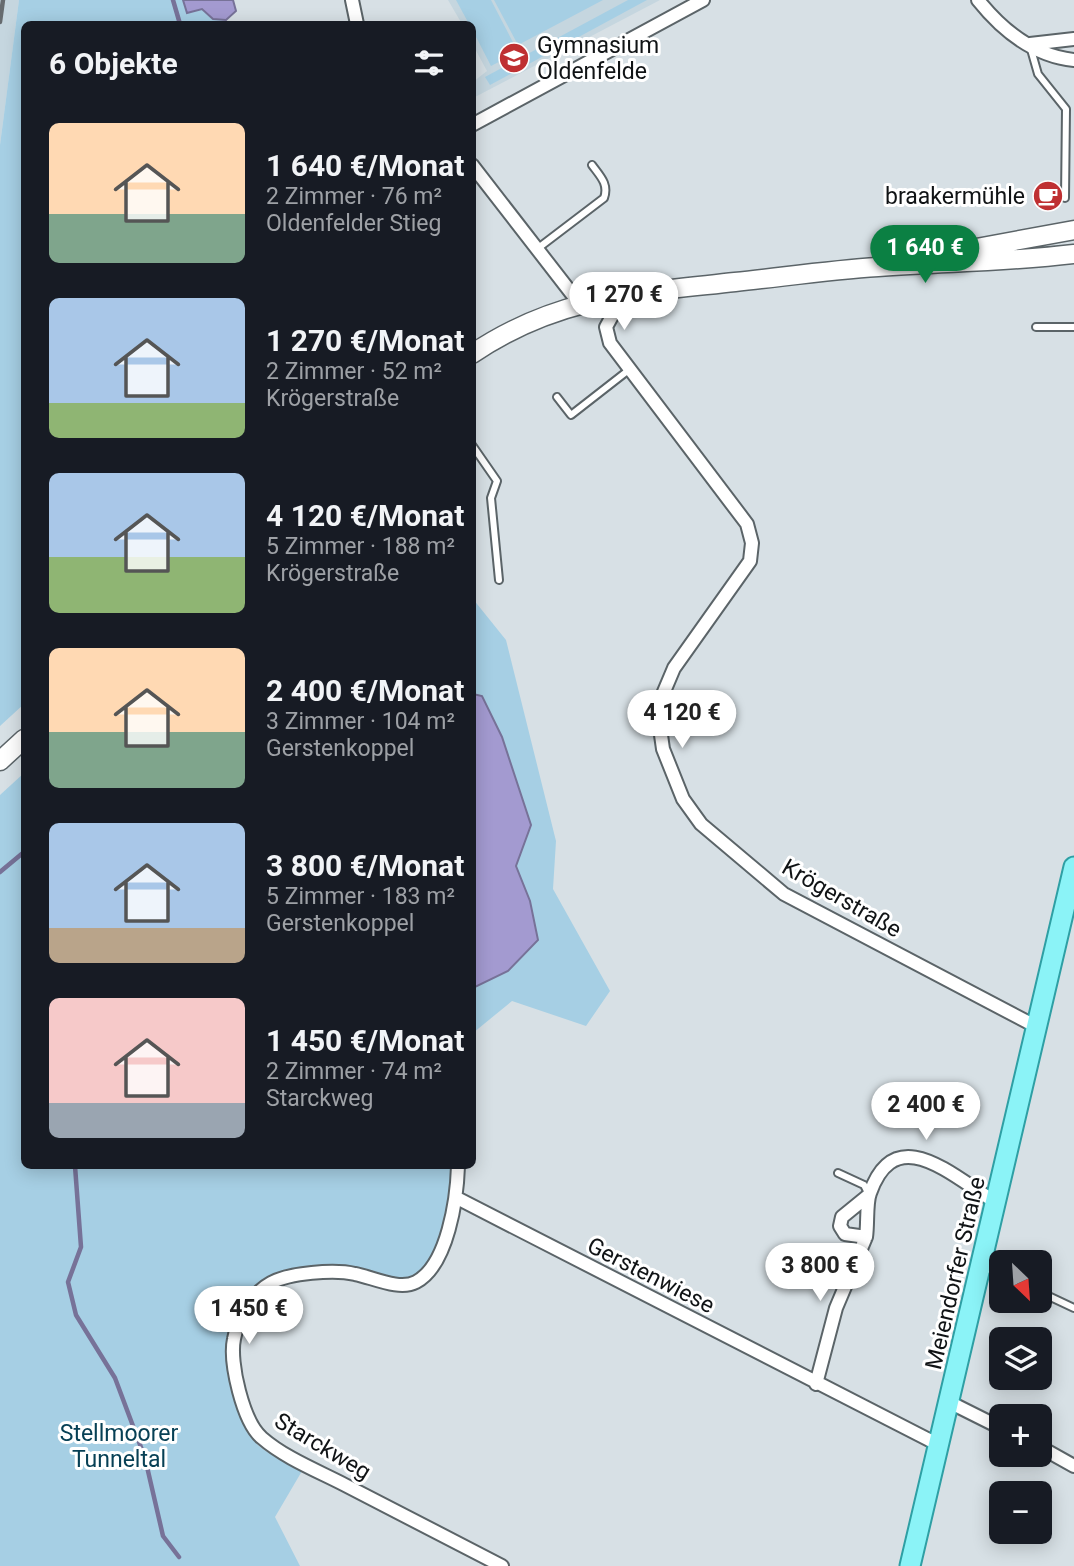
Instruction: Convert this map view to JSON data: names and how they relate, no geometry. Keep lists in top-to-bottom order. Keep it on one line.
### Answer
{"streets":{"main road":["Meiendorfer Straße"],"street":["Krögerstraße","Gerstenwiese","Starckweg"]},"crossings":[["Krögerstraße","Meiendorfer Straße"],["Meiendorfer Straße","Gerstenwiese"],["Gerstenwiese","Starckweg"]],"parks":["Stellmoorer Tunneltal"],"places":{"school or university":["Gymnasium Oldenfelde"],"cafe":["braakermühle"]},"north":"bottom right","page":{"heading":"6 Objekte","list":[{"name":"1 640 €/Monat","note":"2 Zimmer · 76 m² · Oldenfelder Stieg"},{"name":"1 270 €/Monat","note":"2 Zimmer · 52 m² · Krögerstraße"},{"name":"4 120 €/Monat","note":"5 Zimmer · 188 m² · Krögerstraße"},{"name":"2 400 €/Monat","note":"3 Zimmer · 104 m² · Gerstenkoppel"},{"name":"3 800 €/Monat","note":"5 Zimmer · 183 m² · Gerstenkoppel"},{"name":"1 450 €/Monat","note":"2 Zimmer · 74 m² · Starckweg"}],"price":["1 640 €","1 270 €","4 120 €","2 400 €","3 800 €","1 450 €"],"map_buttons":["+","−"]}}
